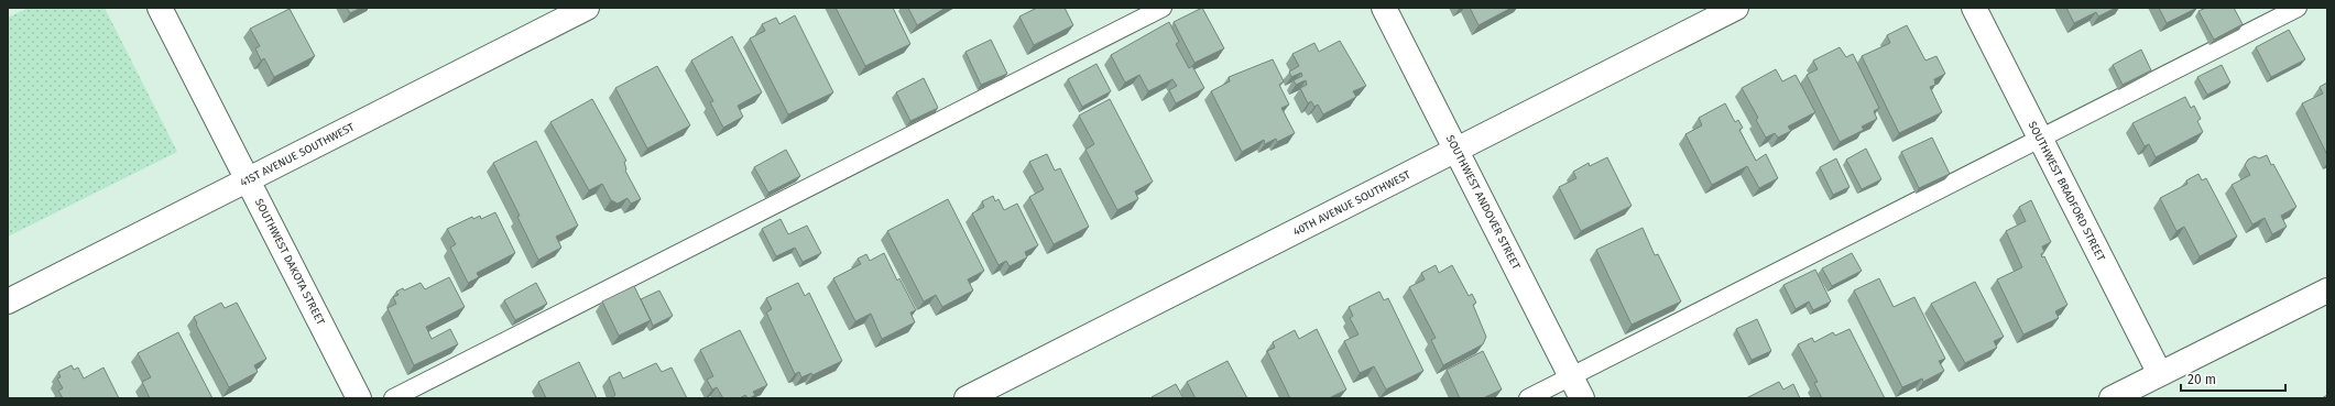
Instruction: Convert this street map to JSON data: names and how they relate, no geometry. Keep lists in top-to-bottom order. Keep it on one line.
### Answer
{"streets":{"street":["41ST AVENUE SOUTHWEST","SOUTHWEST BRADFORD STREET","SOUTHWEST ANDOVER STREET","40TH AVENUE SOUTHWEST","SOUTHWEST DAKOTA STREET"]},"crossings":[["41ST AVENUE SOUTHWEST","SOUTHWEST DAKOTA STREET"],["SOUTHWEST ANDOVER STREET","40TH AVENUE SOUTHWEST"]],"scale_bar":"20 m"}
